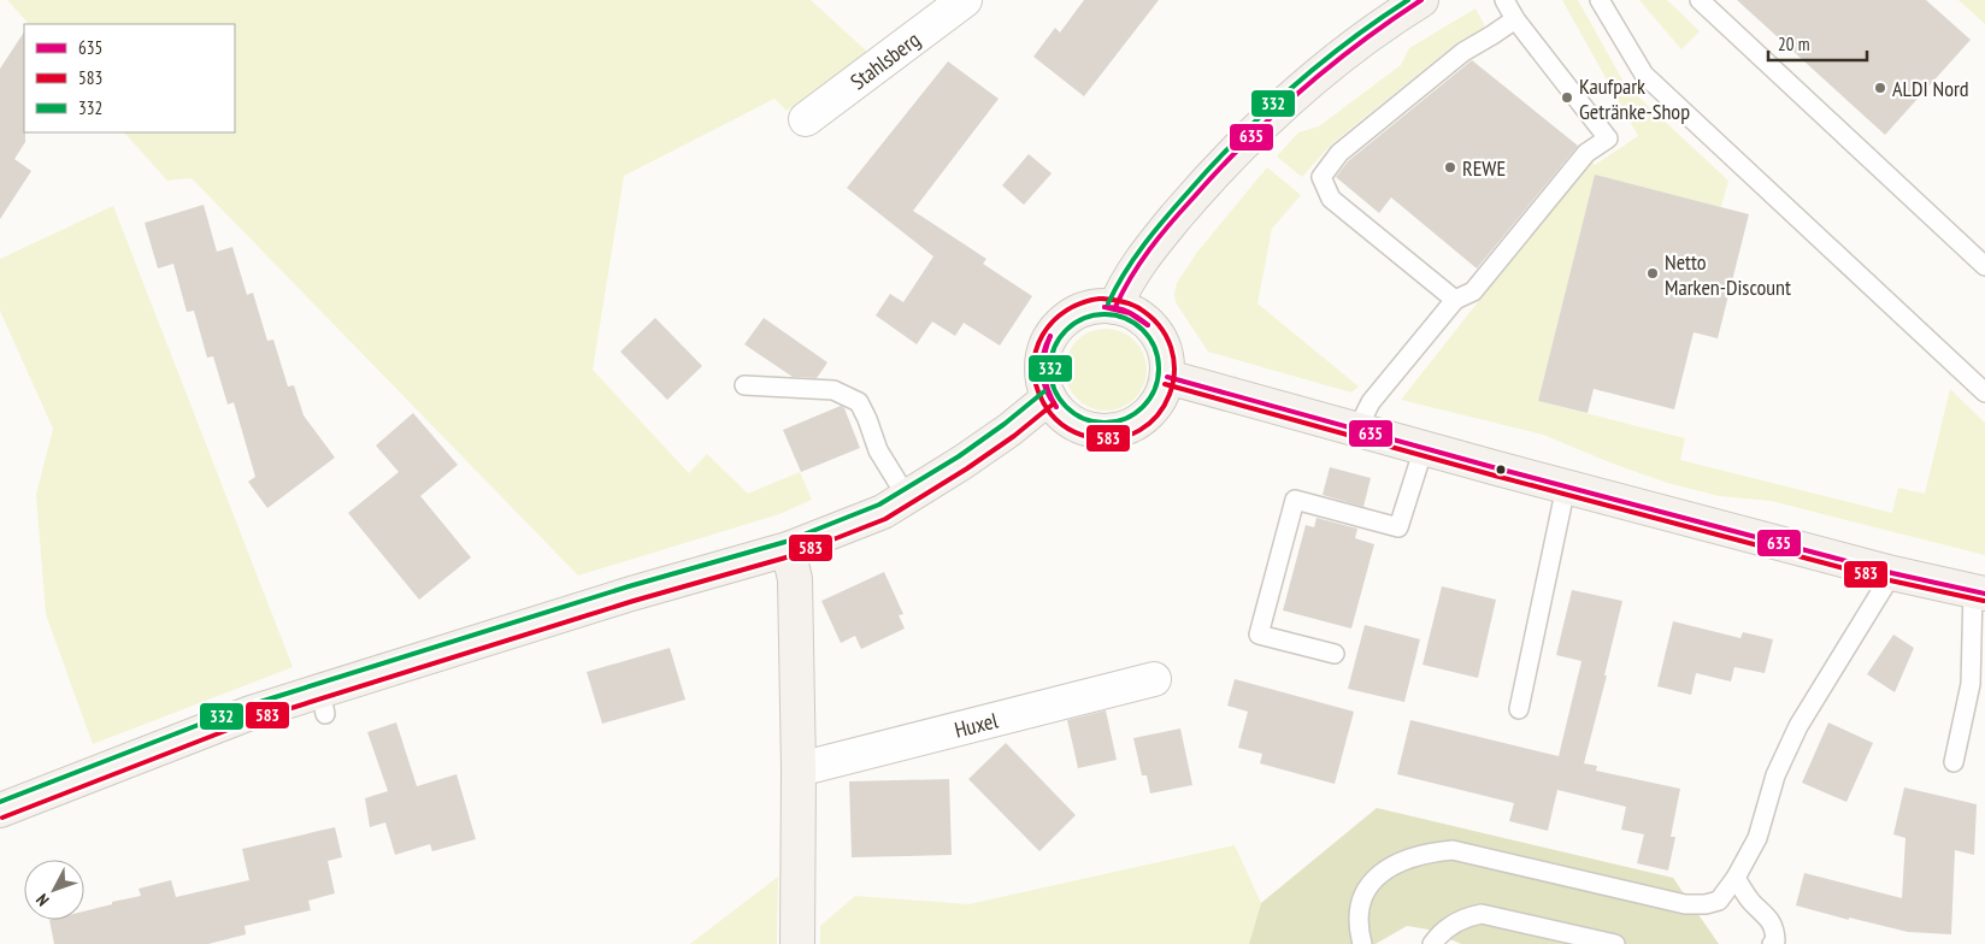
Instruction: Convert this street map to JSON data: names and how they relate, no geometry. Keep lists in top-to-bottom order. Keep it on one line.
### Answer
{"streets":{"street":["Stahlsberg","Huxel"]},"places":["ALDI Nord","Kaufpark Getränke-Shop","REWE","Netto Marken-Discount"],"lines":["transit line 635","transit line 332","transit line 583"],"legend":["635","583","332"],"scale_bar":"20 m","north":"bottom left"}
